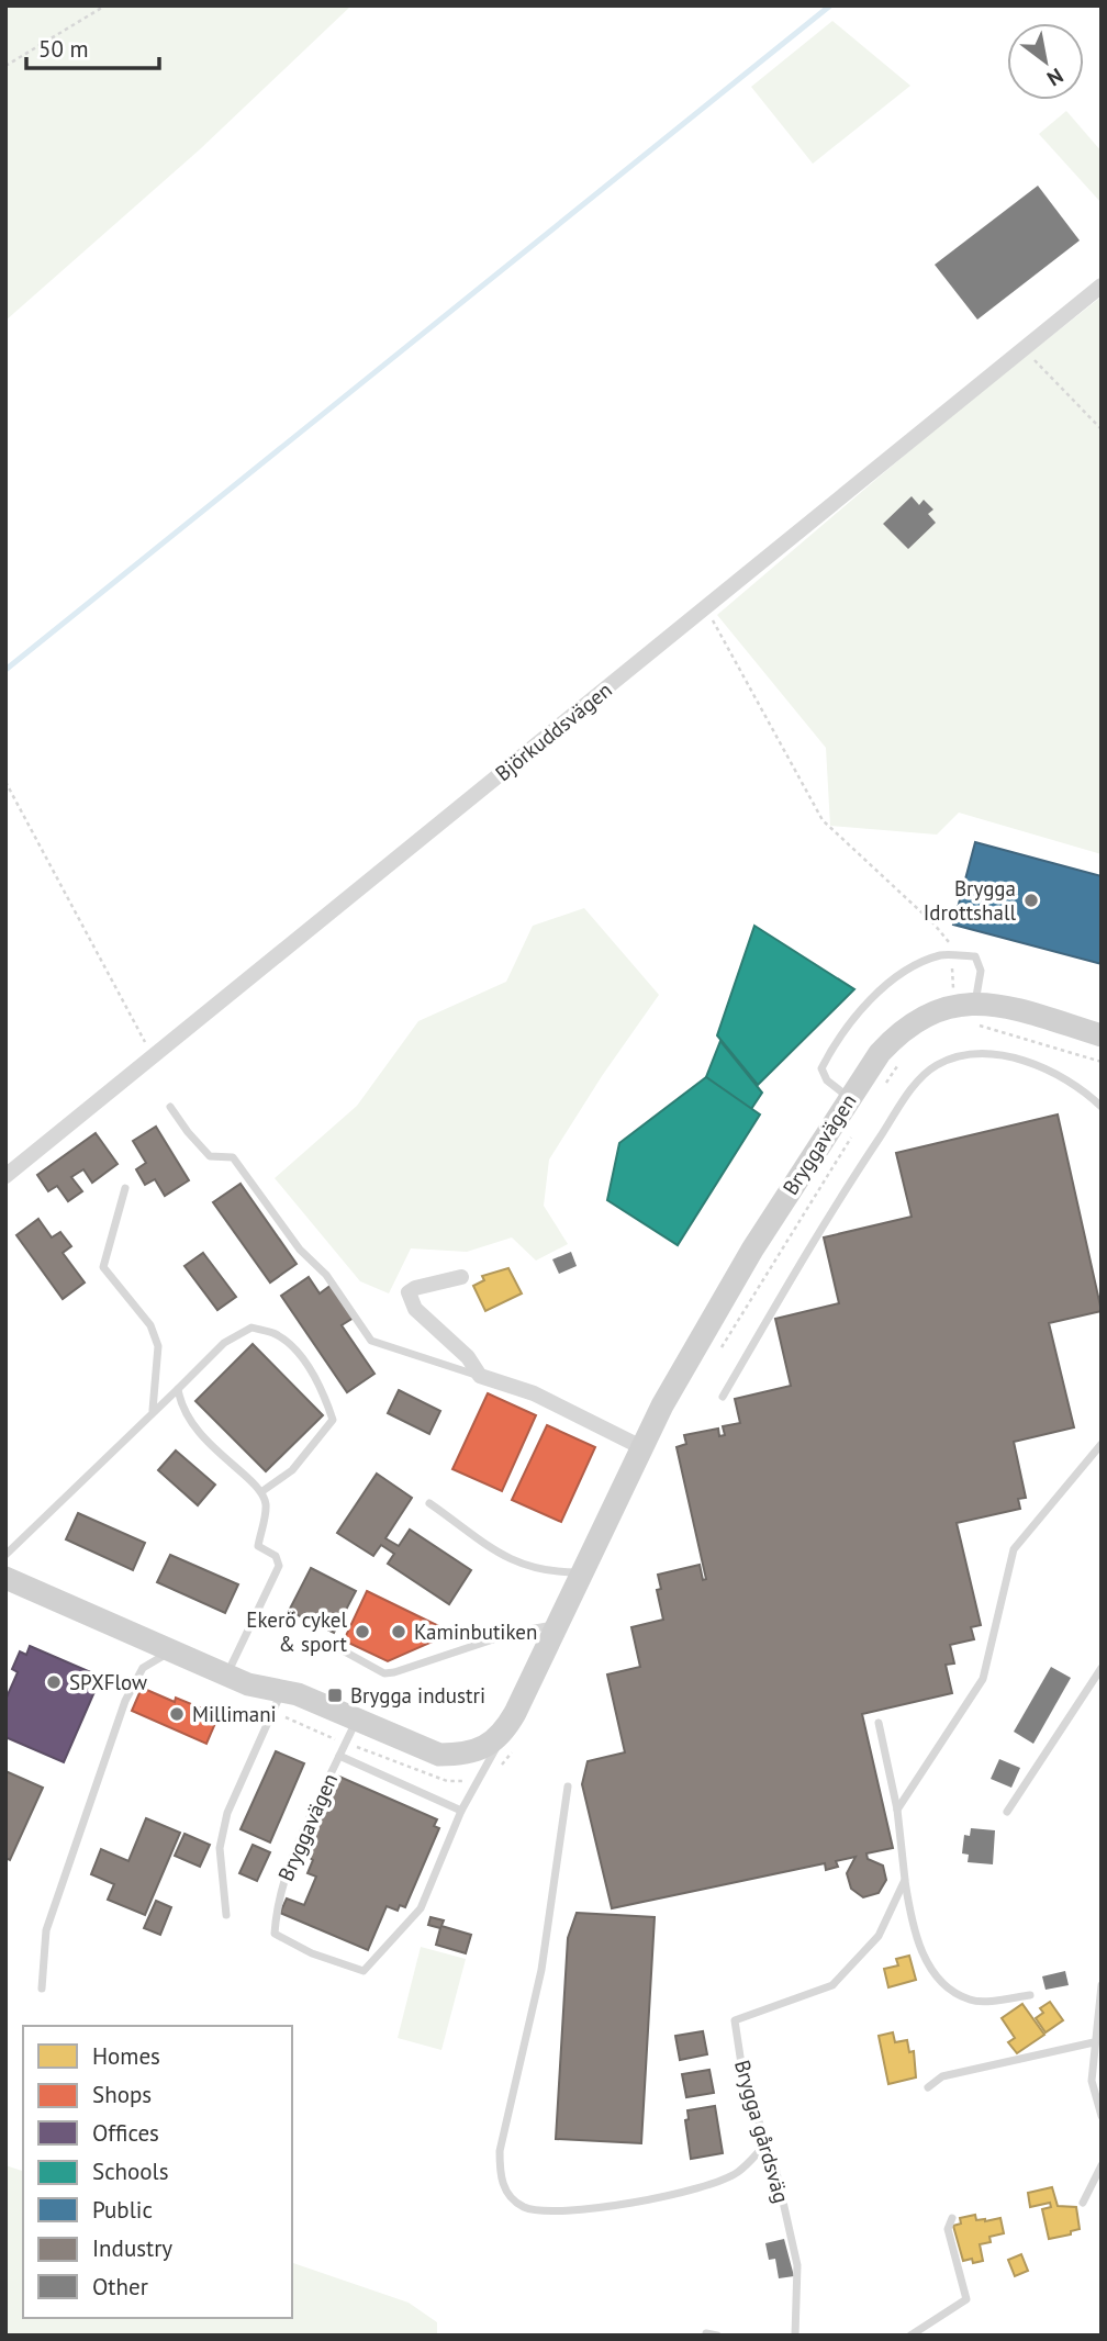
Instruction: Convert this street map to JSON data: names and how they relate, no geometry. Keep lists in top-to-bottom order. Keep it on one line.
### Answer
{"streets":{"main road":["Bryggavägen"],"street":["Björkuddsvägen"],"lane":["Brygga gårdsväg"]},"places":{"other":["Brygga Idrottshall","Ekerö cykel & sport","Kaminbutiken","SPXFlow","Millimani"],"transit":["Brygga industri"]},"legend":["Homes","Shops","Offices","Schools","Public","Industry","Other"],"scale_bar":"50 m","north":"bottom right"}
